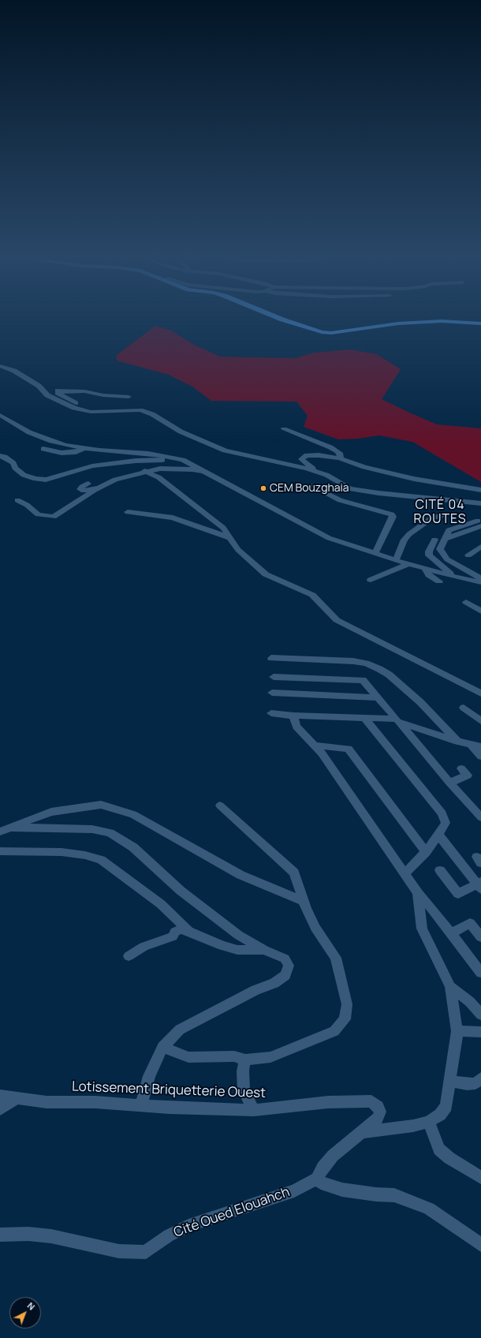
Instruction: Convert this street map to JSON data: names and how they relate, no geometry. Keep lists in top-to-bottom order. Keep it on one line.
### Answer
{"streets":{"street":["Lotissement Briquetterie Ouest","Cité Oued Elouahch"]},"districts":["CITÉ 04 ROUTES"],"places":["CEM Bouzghaia"],"north":"top right"}
